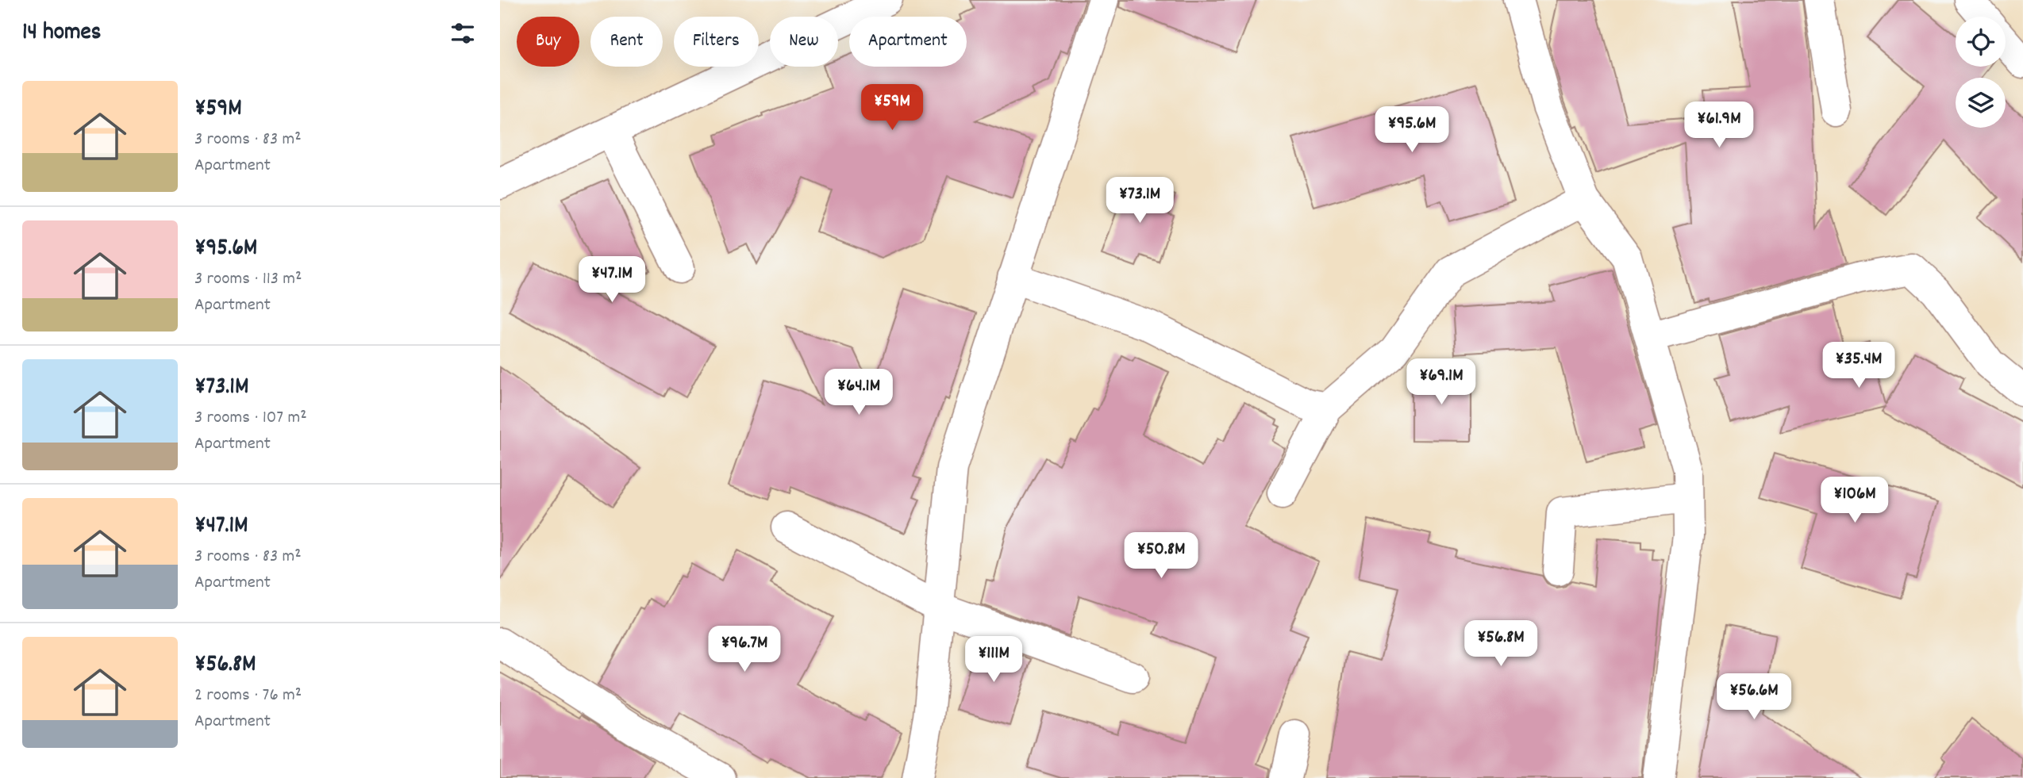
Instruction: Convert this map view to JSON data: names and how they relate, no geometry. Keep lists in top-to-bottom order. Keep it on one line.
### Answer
{"page":{"heading":"14 homes","chip":["Buy","Rent","Filters","New","Apartment"],"list":[{"name":"¥59M","note":"3 rooms · 83 m² · Apartment"},{"name":"¥95.6M","note":"3 rooms · 113 m² · Apartment"},{"name":"¥73.1M","note":"3 rooms · 107 m² · Apartment"},{"name":"¥47.1M","note":"3 rooms · 83 m² · Apartment"},{"name":"¥56.8M","note":"2 rooms · 76 m² · Apartment"}],"price":["¥59M","¥61.9M","¥95.6M","¥73.1M","¥47.1M","¥35.4M","¥69.1M","¥64.1M","¥106M","¥50.8M","¥56.8M","¥96.7M","¥111M","¥56.6M"]}}
